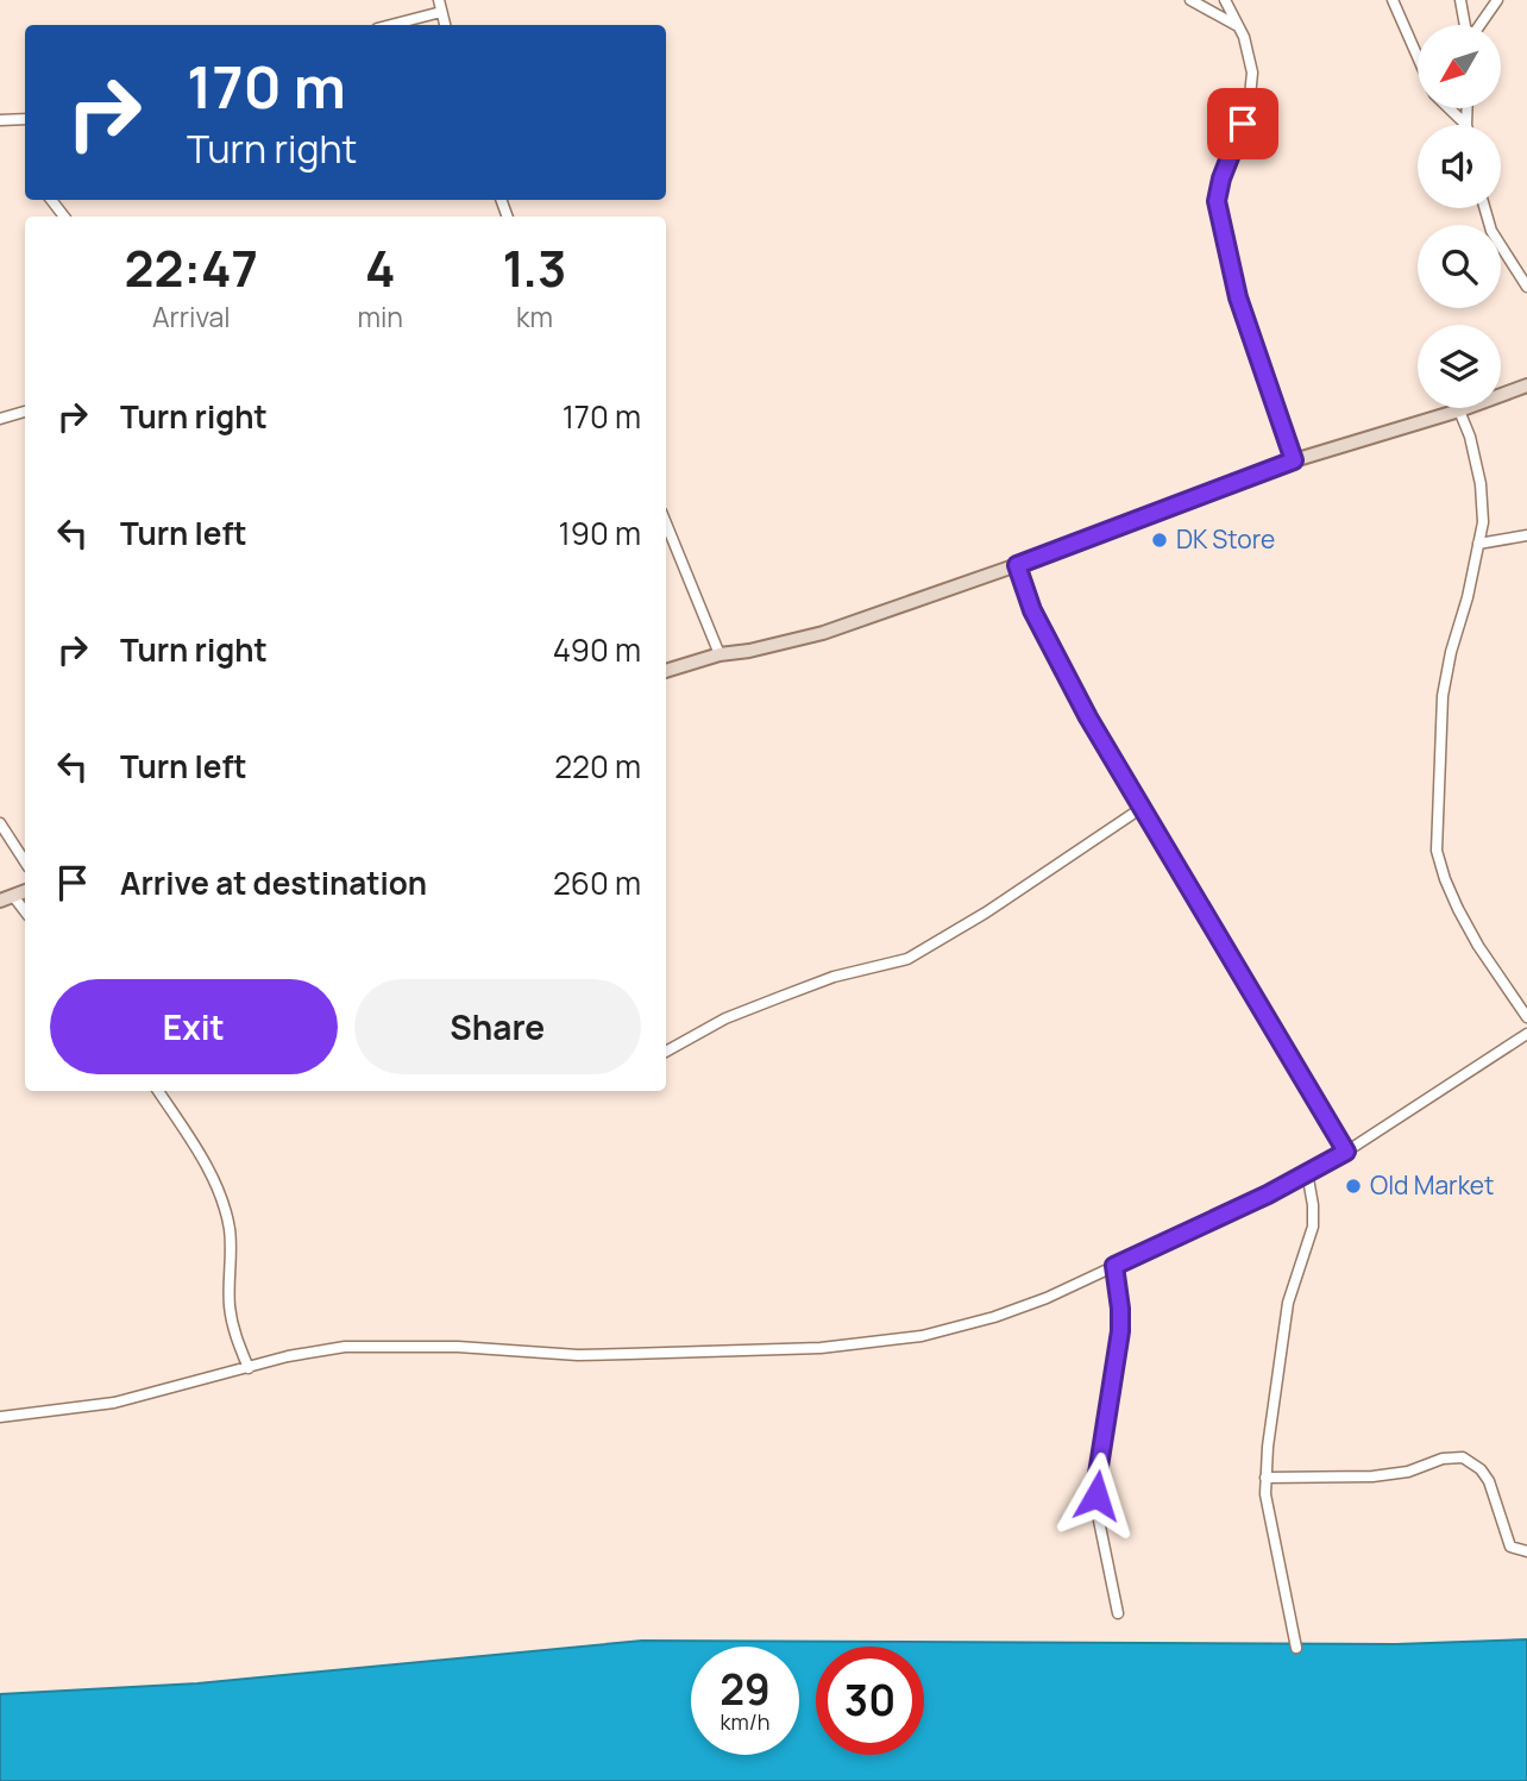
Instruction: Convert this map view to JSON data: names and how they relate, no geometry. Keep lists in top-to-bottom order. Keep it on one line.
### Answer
{"places":["DK Store","Old Market"],"north":"bottom left","page":{"turn":["170 m","Turn right"],"eta":["22:47","Arrival","4","min","1.3","km"],"list":[{"name":"Turn right","value":"170 m"},{"name":"Turn left","value":"190 m"},{"name":"Turn right","value":"490 m"},{"name":"Turn left","value":"220 m"},{"name":"Arrive at destination","value":"260 m"}],"buttons":["Exit","Share"],"speed":"29 km/h","limit":"30"}}
